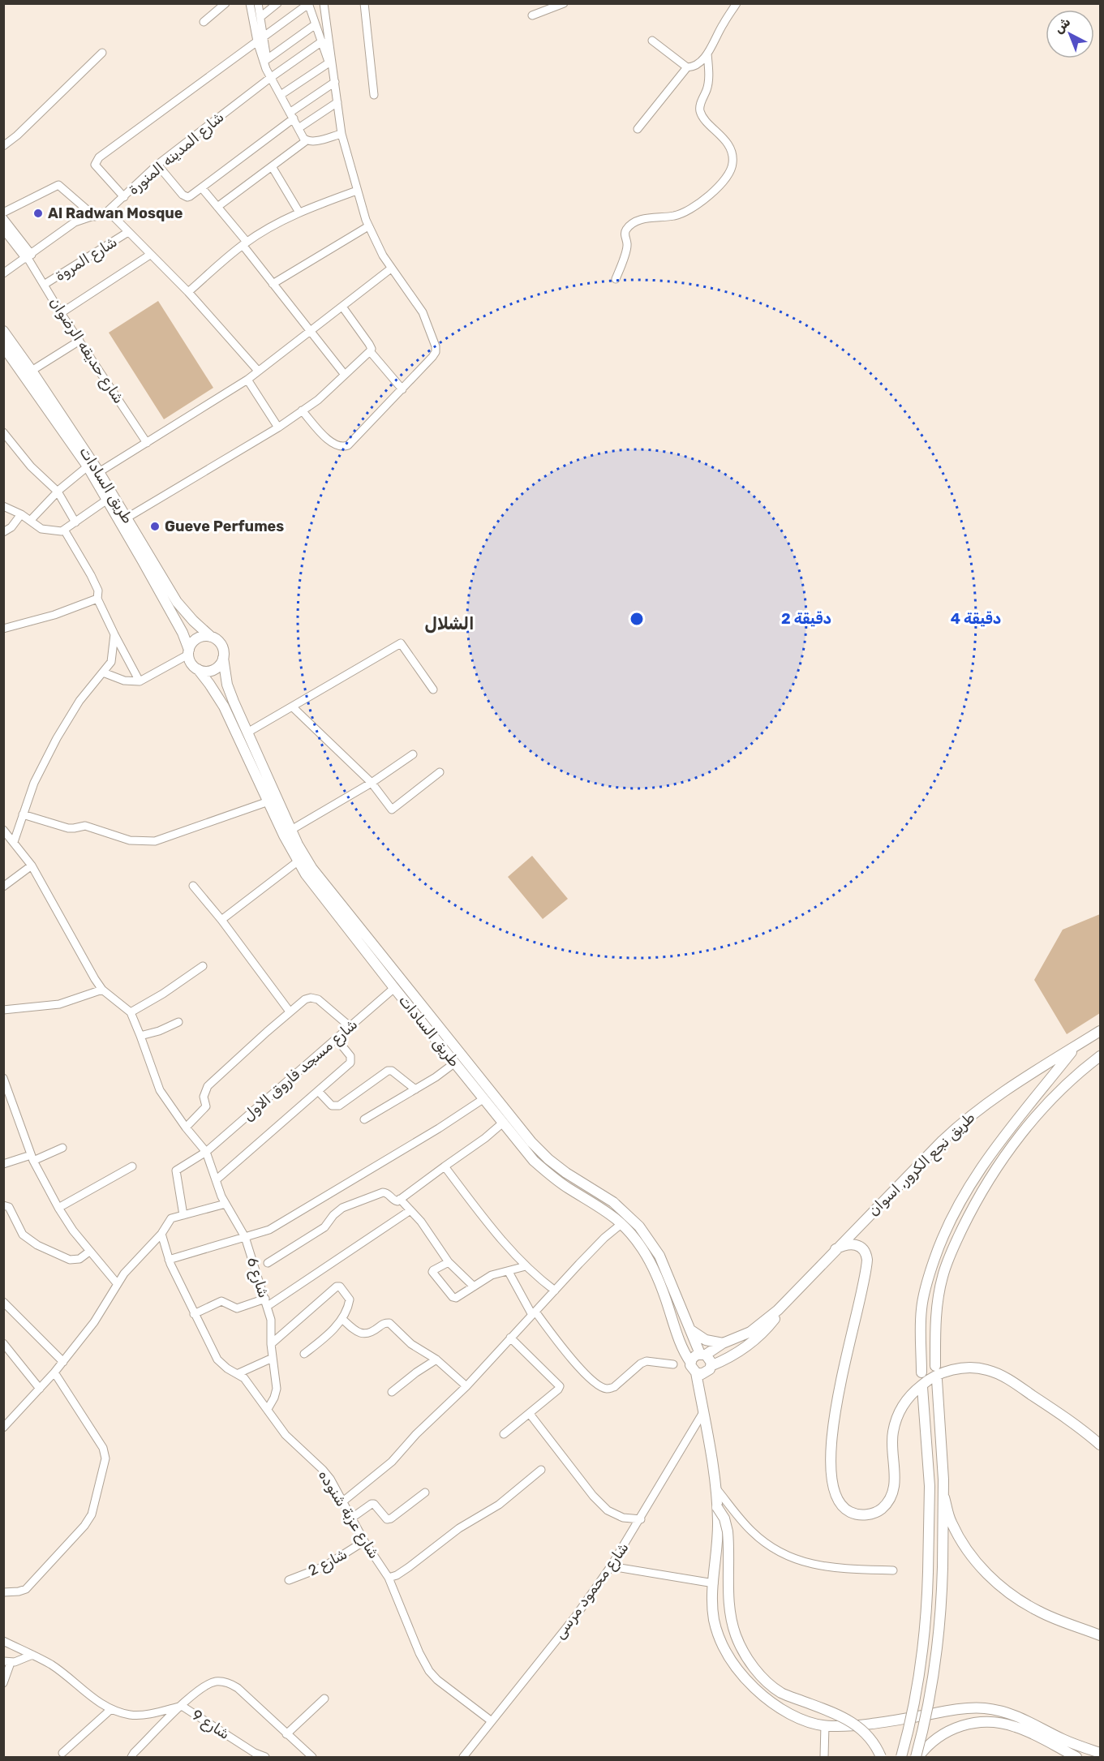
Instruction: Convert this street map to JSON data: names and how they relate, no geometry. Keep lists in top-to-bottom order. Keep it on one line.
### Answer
{"streets":{"main road":["طريق السادات","طريق نجع الكرور, اسوان"],"street":["شارع المدينه المنورة","شارع المروة","شارع حديقه الرضوان","شارع مسجد فاروق الاول","شارع 6","شارع عزبة شنوده","شارع 2","شارع محمود مرسى","شارع 9"]},"crossings":[["شارع المدينه المنورة","شارع حديقه الرضوان"],["شارع المروة","شارع حديقه الرضوان"],["طريق السادات","شارع مسجد فاروق الاول"],["طريق السادات","طريق نجع الكرور, اسوان"],["شارع مسجد فاروق الاول","شارع 6"],["شارع 6","شارع عزبة شنوده"],["شارع عزبة شنوده","شارع 2"],["شارع عزبة شنوده","شارع محمود مرسى"]],"districts":["الشلال"],"places":["Al Radwan Mosque","Gueve Perfumes"],"north":"top left","rings":["2 دقيقة","4 دقيقة"]}
